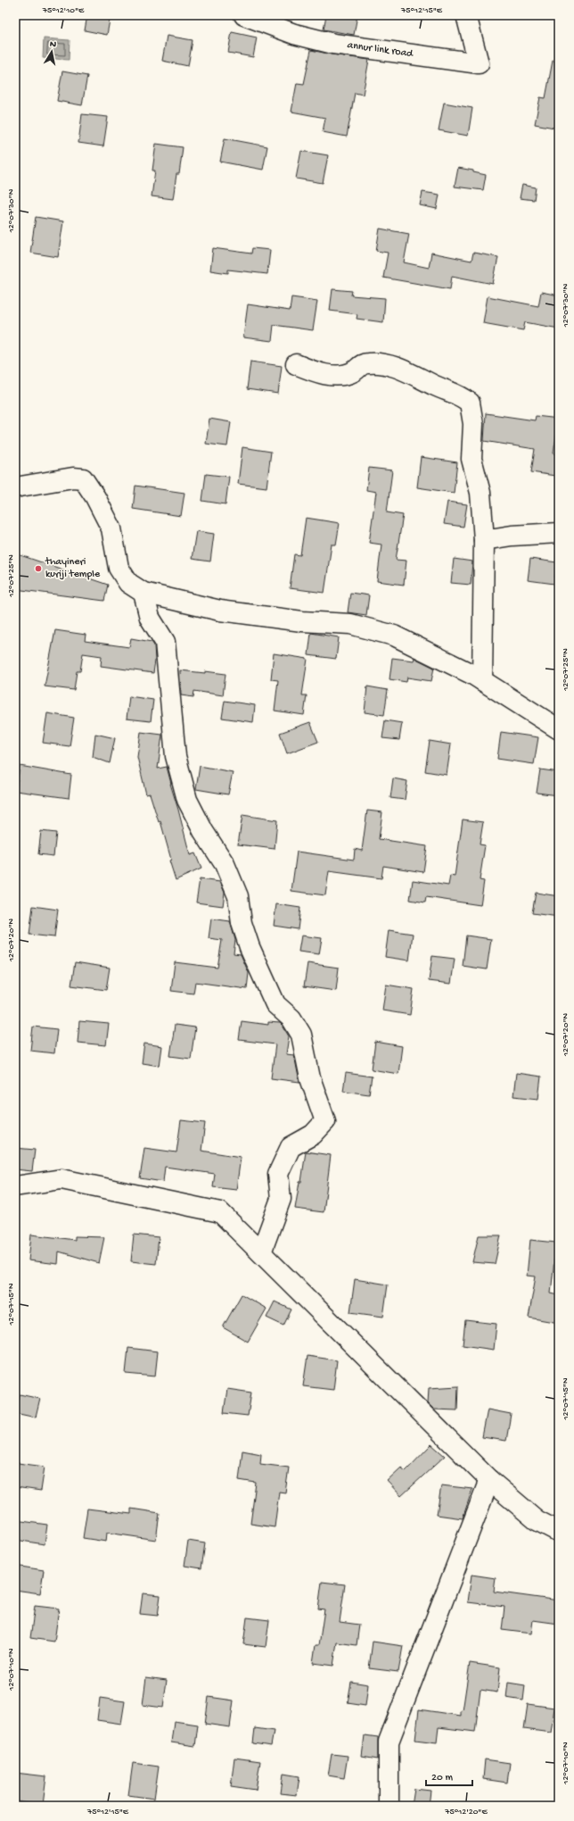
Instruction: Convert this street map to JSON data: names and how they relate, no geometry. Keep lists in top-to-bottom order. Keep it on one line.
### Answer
{"streets":{"street":["annur link road"]},"places":["thayineri kuriji temple"],"scale_bar":"20 m","north":"top","coordinates":["75°12'10\"E","75°12'15\"E","12°07'30\"N","12°07'25\"N","12°07'20\"N","12°07'15\"N","12°07'10\"N","75°12'20\"E"]}
